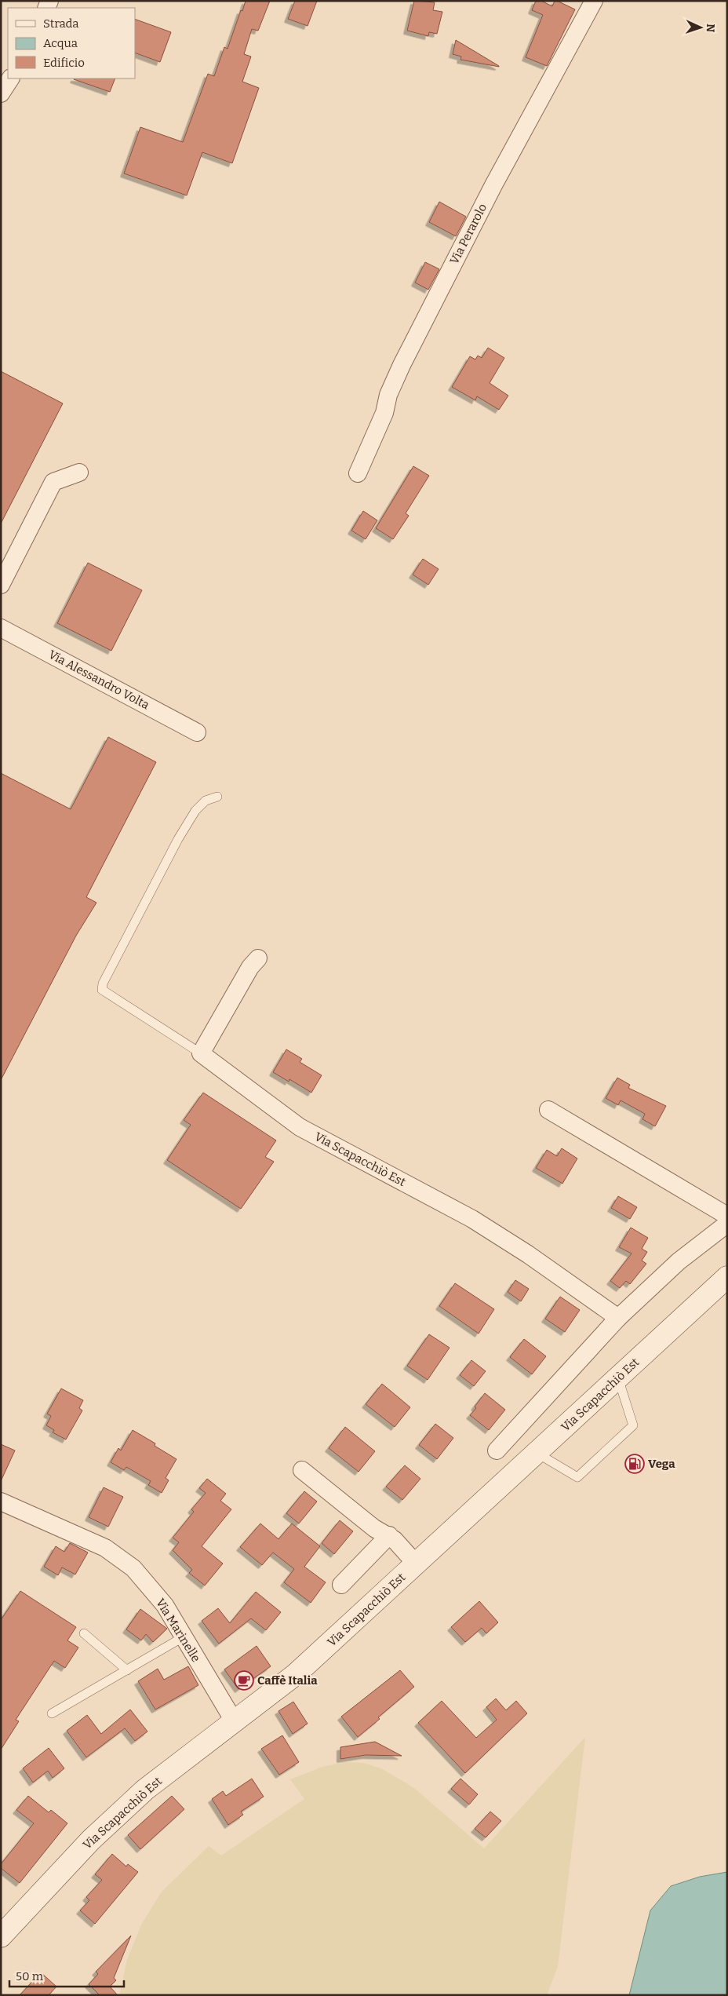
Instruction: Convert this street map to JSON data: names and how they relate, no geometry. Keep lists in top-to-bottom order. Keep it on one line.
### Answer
{"streets":{"main road":["Via Scapacchiò Est"],"street":["Via Perarolo","Via Alessandro Volta","Via Marinelle"]},"crossings":[["Via Scapacchiò Est","Via Marinelle"]],"places":{"fuel station":["Vega"],"cafe":["Caffè Italia"]},"legend":["Strada","Acqua","Edificio"],"scale_bar":"50 m","north":"right"}
